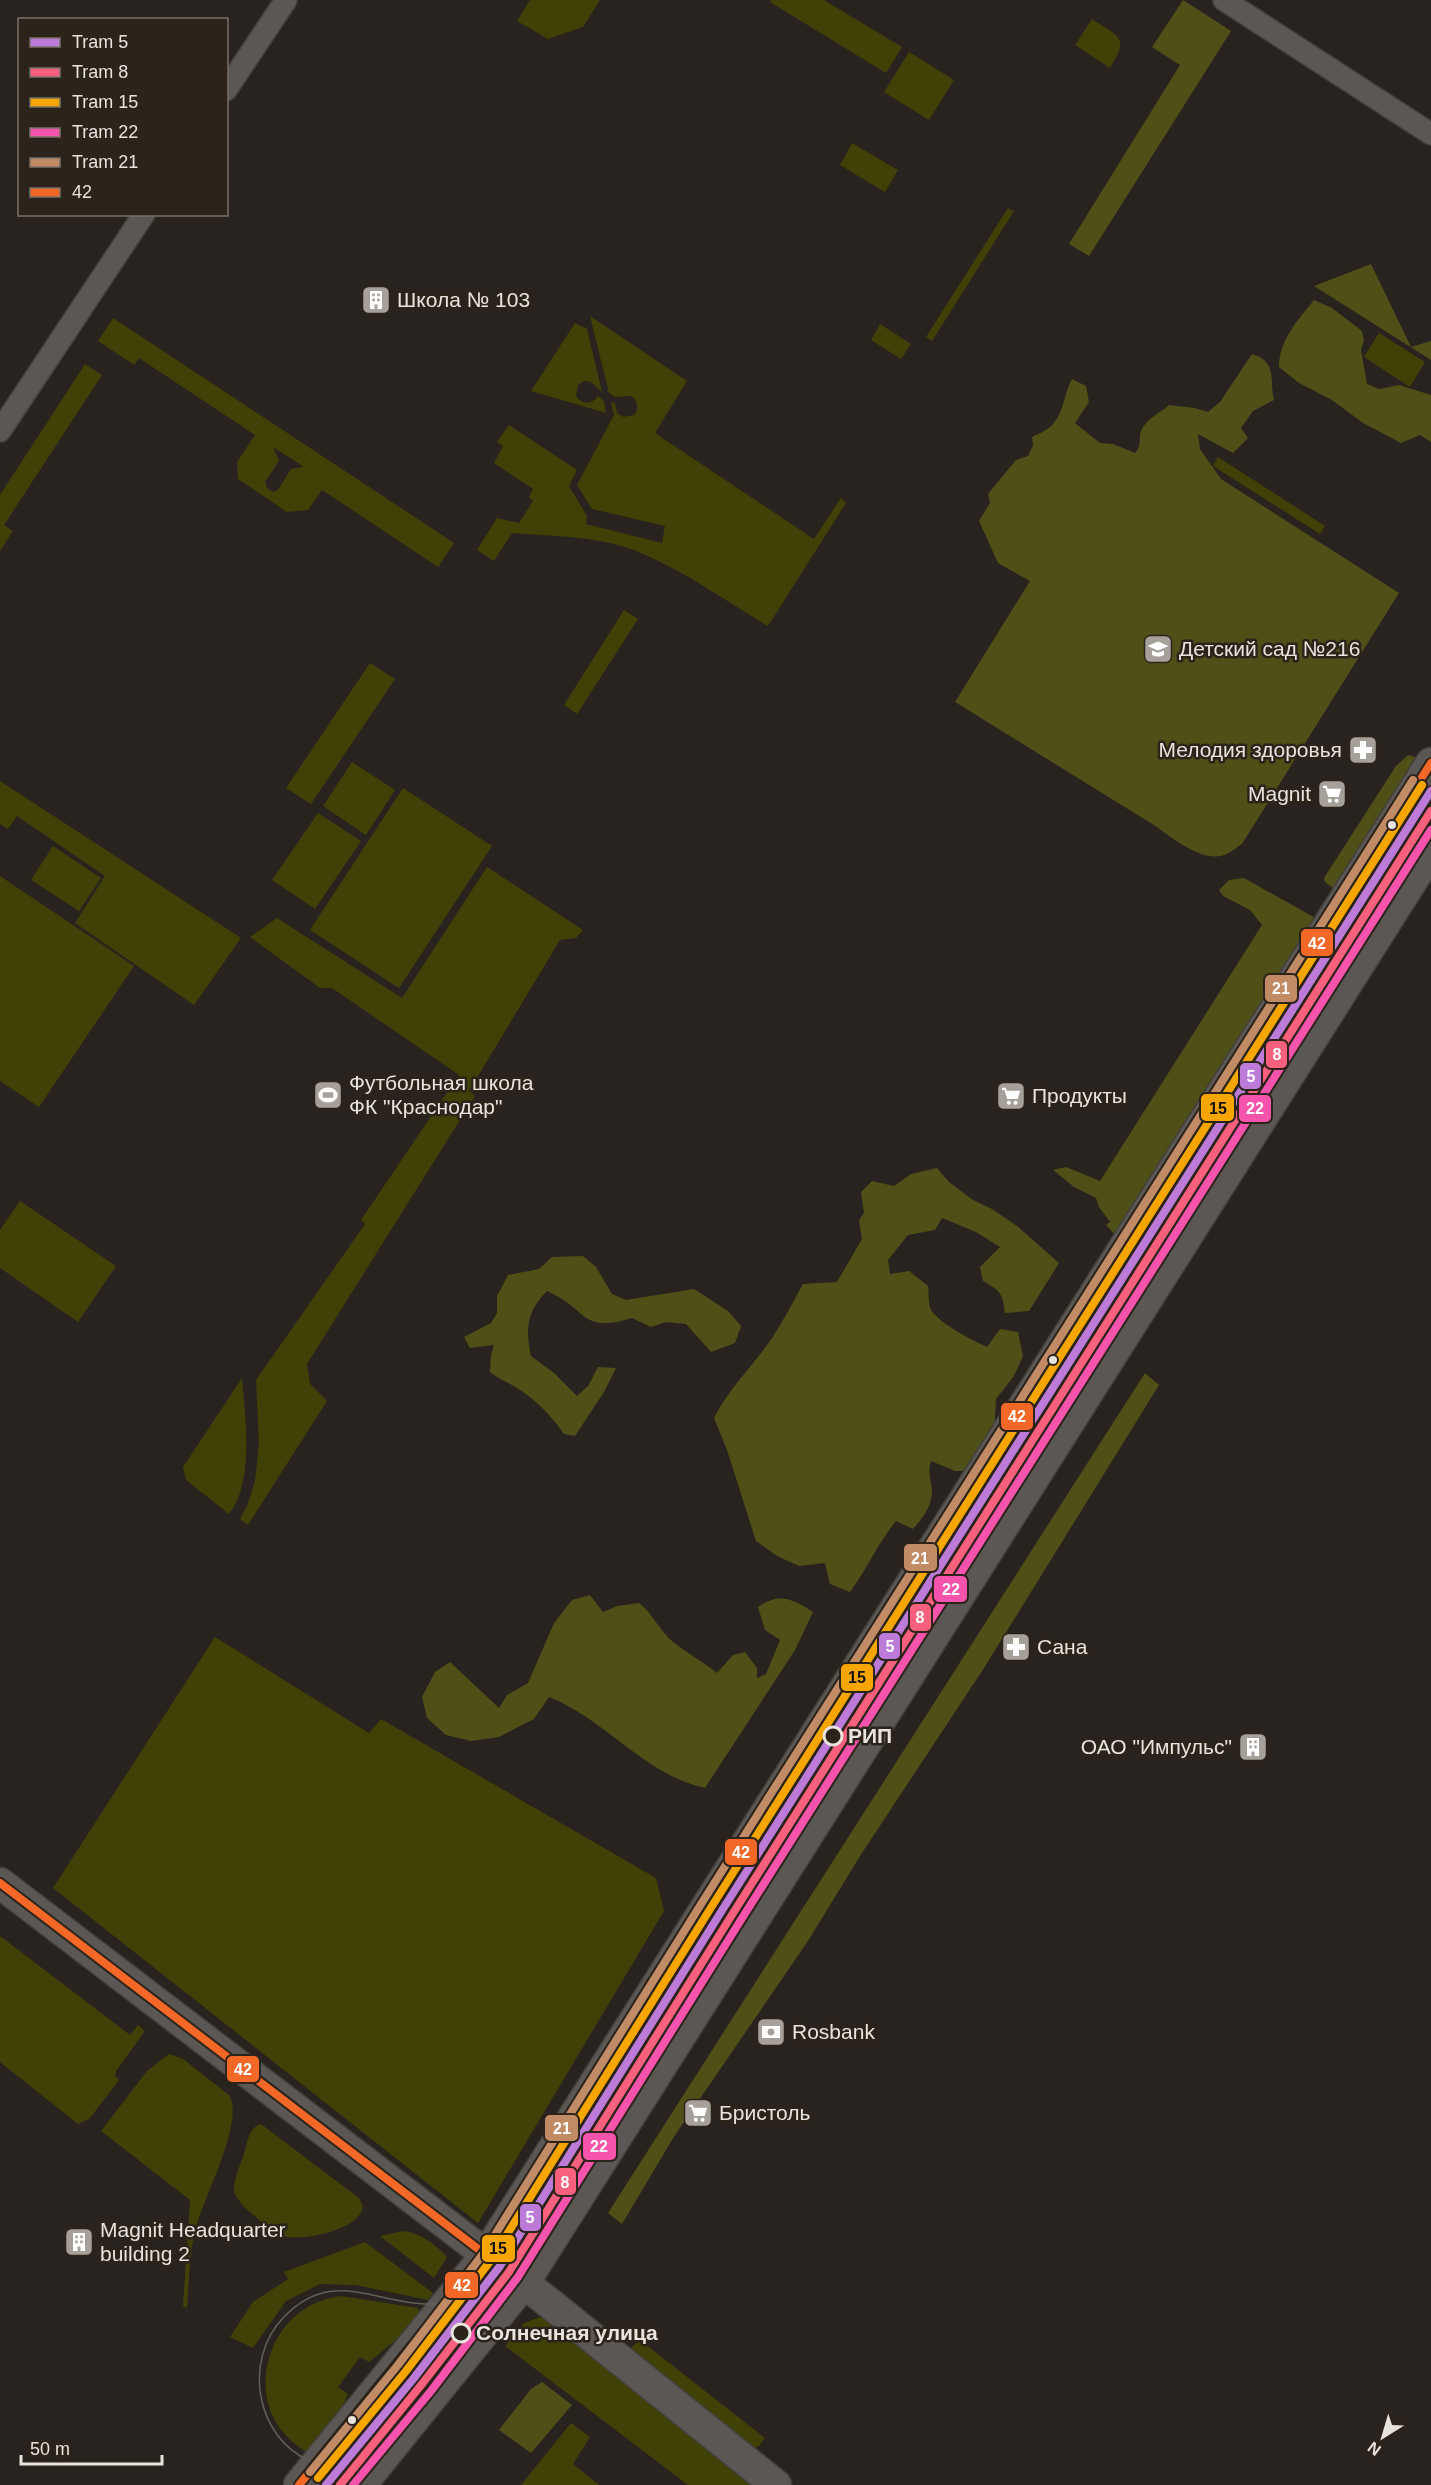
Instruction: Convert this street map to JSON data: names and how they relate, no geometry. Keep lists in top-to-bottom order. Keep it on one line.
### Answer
{"places":{"building":["Школа № 103","ОАО \"Импульс\"","Magnit Headquarter building 2"],"school or university":["Детский сад №216"],"pharmacy":["Мелодия здоровья","Сана"],"supermarket":["Magnit","Продукты","Бристоль"],"sports":["Футбольная школа ФК \"Краснодар\""],"other":["РИП","Солнечная улица"],"bank":["Rosbank"]},"lines":["transit line 42","tram line 21","tram line 15","tram line 5","tram line 8","tram line 22"],"legend":["Tram 5","Tram 8","Tram 15","Tram 22","Tram 21","42"],"scale_bar":"50 m","north":"bottom left"}
